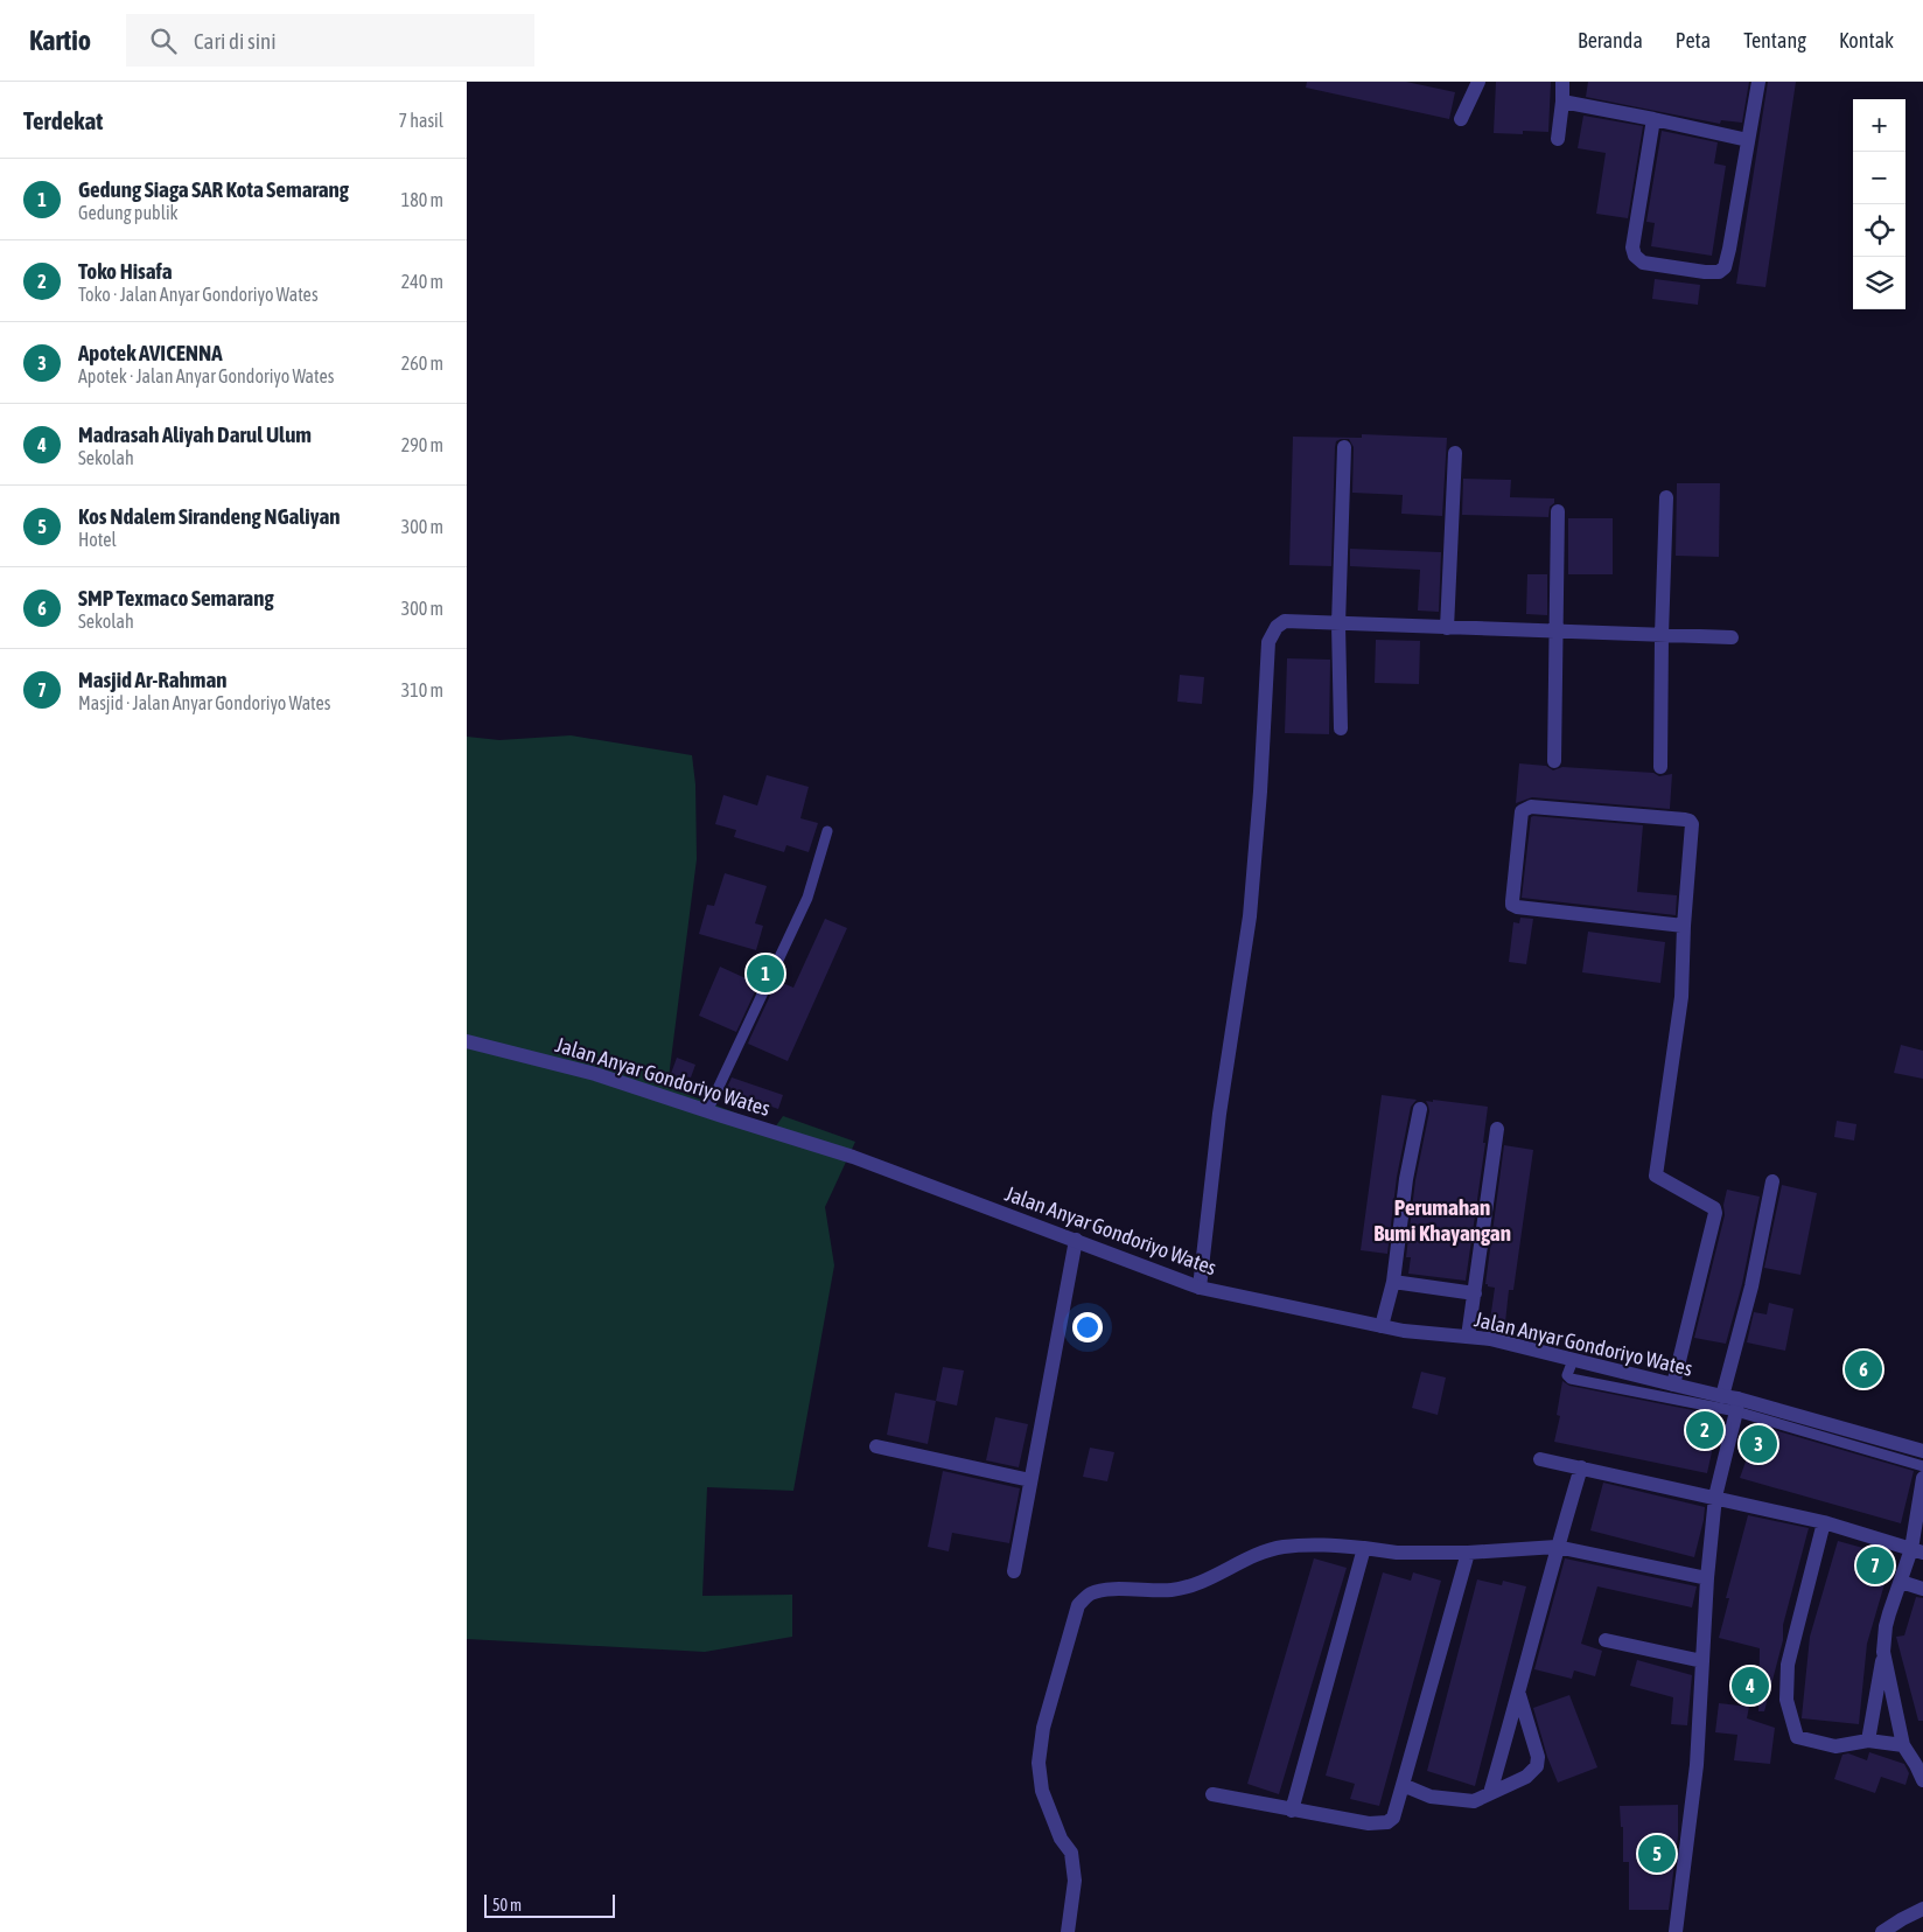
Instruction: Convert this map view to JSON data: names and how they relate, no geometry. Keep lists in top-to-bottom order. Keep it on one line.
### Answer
{"streets":{"street":["Jalan Anyar Gondoriyo Wates"]},"districts":["Perumahan Bumi Khayangan"],"scale_bar":"50 m","page":{"header":"Kartio","search":"Cari di sini","nav":["Beranda","Peta","Tentang","Kontak"],"heading":["Terdekat","7 hasil"],"map_buttons":["+","−"],"list":[{"mark":"1","name":"Gedung Siaga SAR Kota Semarang","note":"Gedung publik","value":"180 m"},{"mark":"2","name":"Toko Hisafa","note":"Toko · Jalan Anyar Gondoriyo Wates","value":"240 m"},{"mark":"3","name":"Apotek AVICENNA","note":"Apotek · Jalan Anyar Gondoriyo Wates","value":"260 m"},{"mark":"4","name":"Madrasah Aliyah Darul Ulum","note":"Sekolah","value":"290 m"},{"mark":"5","name":"Kos Ndalem Sirandeng NGaliyan","note":"Hotel","value":"300 m"},{"mark":"6","name":"SMP Texmaco Semarang","note":"Sekolah","value":"300 m"},{"mark":"7","name":"Masjid Ar-Rahman","note":"Masjid · Jalan Anyar Gondoriyo Wates","value":"310 m"}],"pins":["1","6","2","3","7","4","5"],"scale":"50 m"}}
